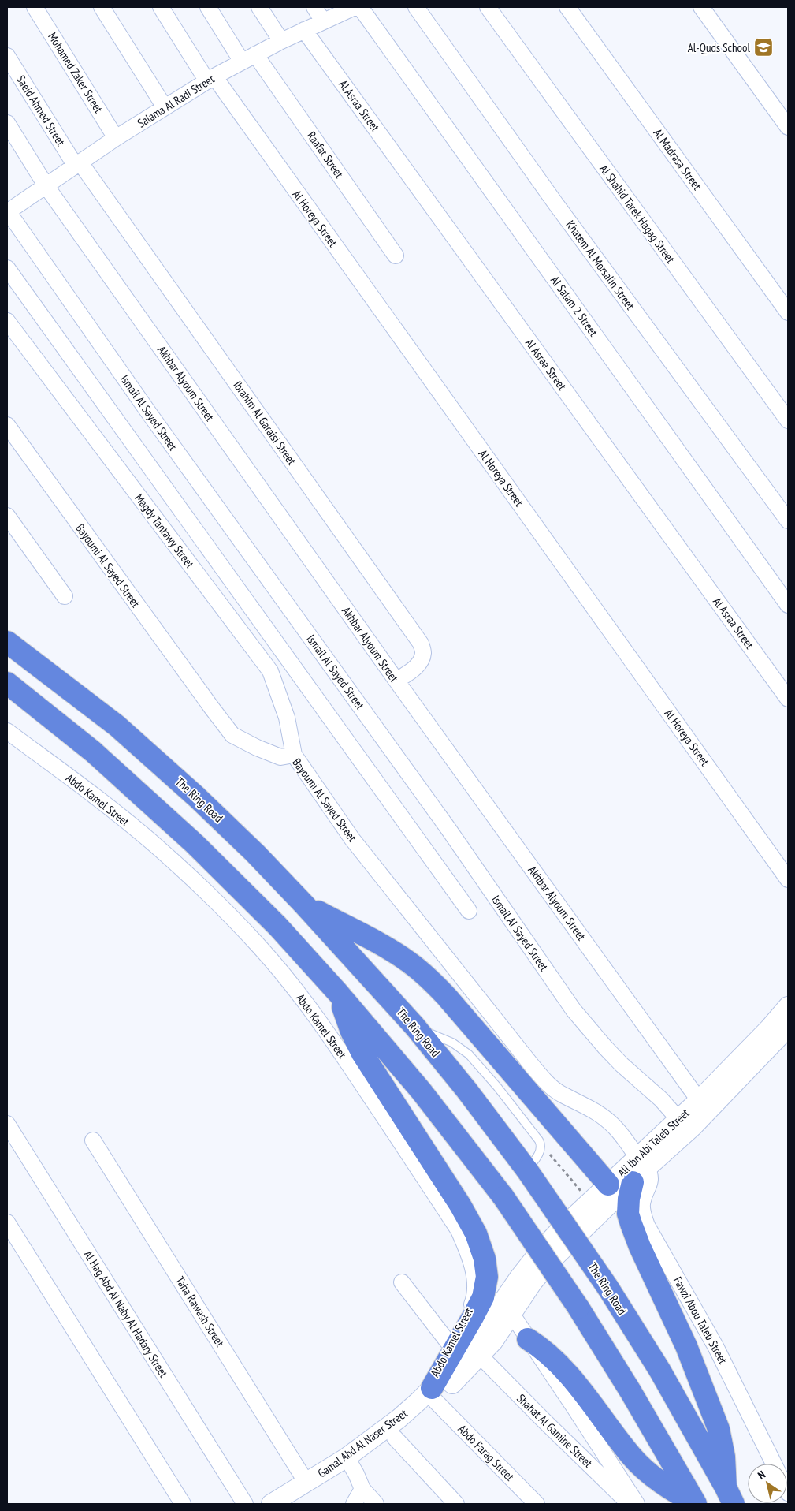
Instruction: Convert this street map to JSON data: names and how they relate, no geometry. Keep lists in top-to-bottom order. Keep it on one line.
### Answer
{"streets":{"highway":["The Ring Road"],"street":["Mohamed Zaker Street","Salama Al Radi Street","Al Asraa Street","Saeid Ahmed Street","Raafat Street","Al Madrasa Street","Al Shahid Tarek Hagag Street","Al Horeya Street","Khatem Al Morsalin Street","Al Salam 2 Street","Akhbar Alyoum Street","Ismail Al Sayed Street","Ibrahim Al Garaisi Street","Magdy Tantawy Street","Bayoumi Al Sayed Street","Abdo Kamel Street","Ali Ibn Abi Taleb Street","Taha Rawash Street","Al Hag Abd Al Naby Al Hadary Street","Fawzi Abou Taleb Street","Shahat Al Gamine Street","Gamal Abd Al Naser Street","Abdo Farag Street"]},"crossings":[["Mohamed Zaker Street","Salama Al Radi Street"],["Salama Al Radi Street","Al Asraa Street"],["Salama Al Radi Street","Saeid Ahmed Street"],["Salama Al Radi Street","Raafat Street"],["Salama Al Radi Street","Al Horeya Street"],["Salama Al Radi Street","Akhbar Alyoum Street"],["Salama Al Radi Street","Ismail Al Sayed Street"],["Salama Al Radi Street","Ibrahim Al Garaisi Street"],["Saeid Ahmed Street","Ibrahim Al Garaisi Street"],["Akhbar Alyoum Street","Ibrahim Al Garaisi Street"],["Akhbar Alyoum Street","Ali Ibn Abi Taleb Street"],["Ismail Al Sayed Street","Ali Ibn Abi Taleb Street"],["Magdy Tantawy Street","Bayoumi Al Sayed Street"],["Bayoumi Al Sayed Street","Ali Ibn Abi Taleb Street"],["Bayoumi Al Sayed Street","Fawzi Abou Taleb Street"],["Abdo Kamel Street","Gamal Abd Al Naser Street"],["Abdo Kamel Street","Abdo Farag Street"],["Ali Ibn Abi Taleb Street","Fawzi Abou Taleb Street"],["Ali Ibn Abi Taleb Street","Gamal Abd Al Naser Street"],["Taha Rawash Street","Gamal Abd Al Naser Street"],["Shahat Al Gamine Street","Gamal Abd Al Naser Street"],["Gamal Abd Al Naser Street","Abdo Farag Street"]],"places":{"school or university":["Al-Quds School"]},"north":"top left"}
